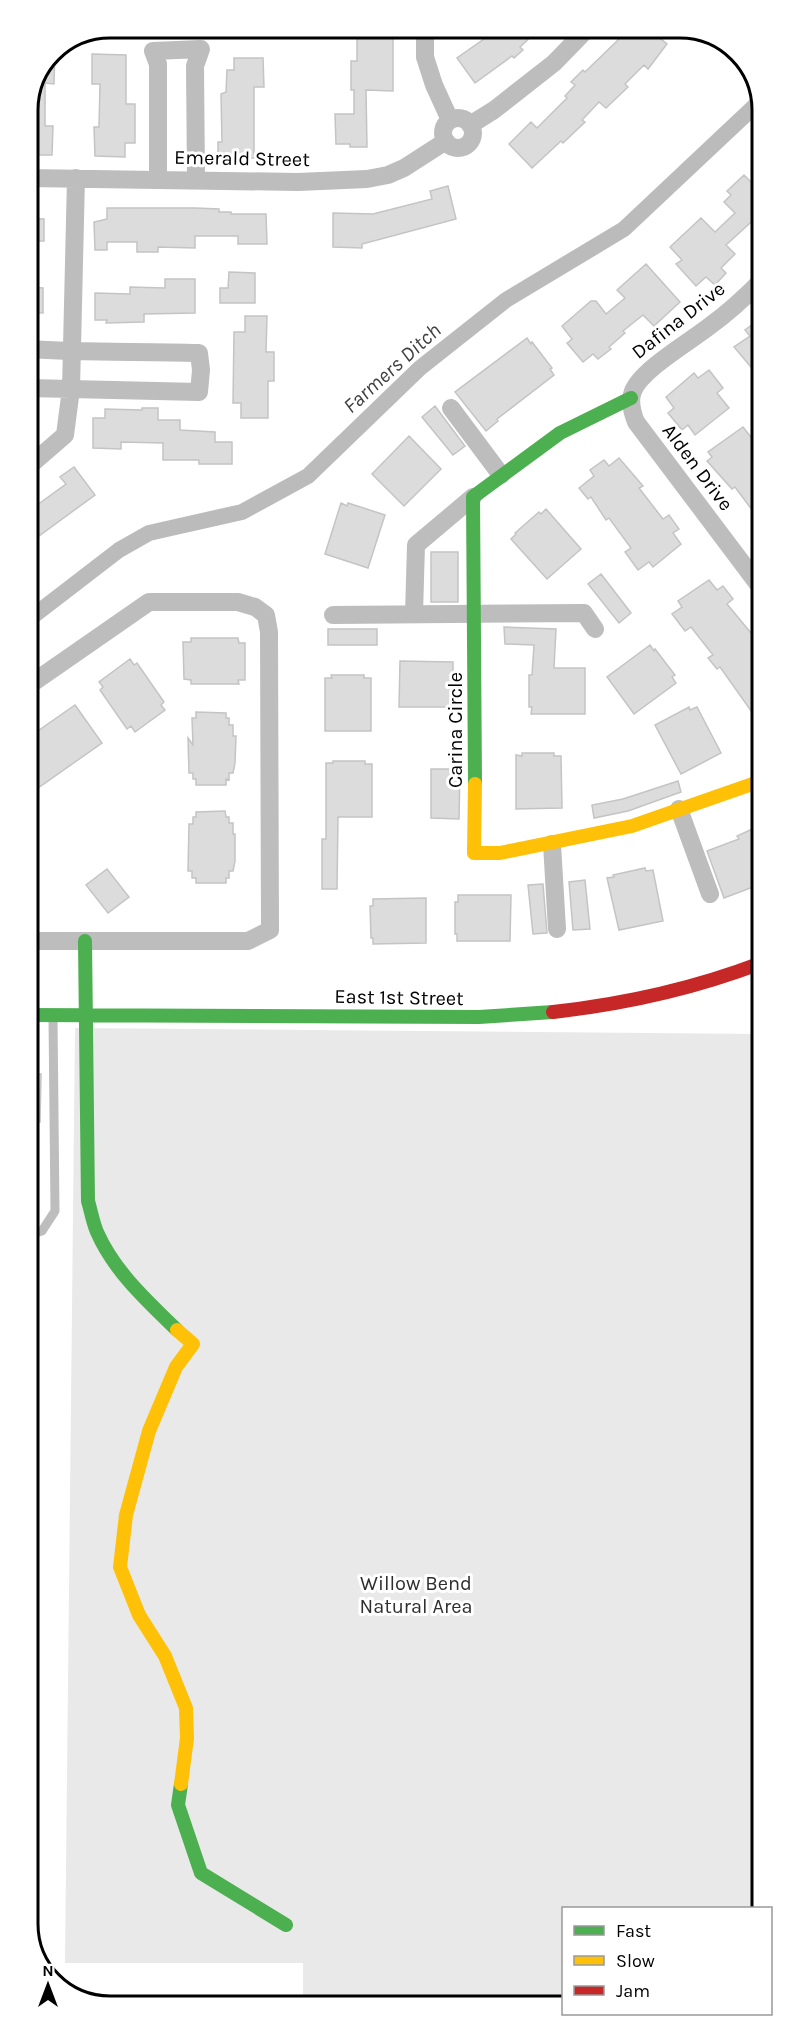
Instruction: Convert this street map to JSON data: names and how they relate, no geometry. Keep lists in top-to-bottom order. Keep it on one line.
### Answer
{"streets":{"street":["Emerald Street","Dafina Drive","Alden Drive","Carina Circle","East 1st Street"]},"crossings":[["Dafina Drive","Alden Drive"]],"water":["Farmers Ditch"],"parks":["Willow Bend Natural Area"],"legend":["Fast","Slow","Jam"],"north":"top"}
